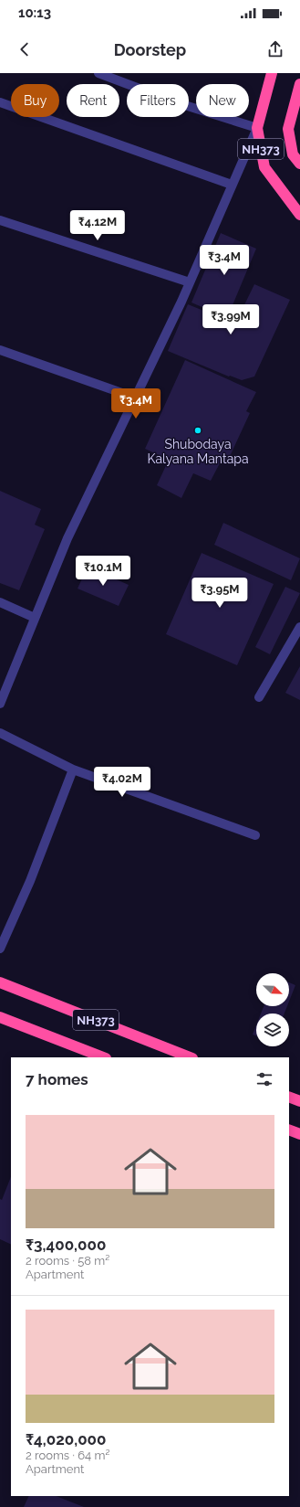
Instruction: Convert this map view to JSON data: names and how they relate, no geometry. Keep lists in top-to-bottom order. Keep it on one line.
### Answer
{"streets":{"highway":["NH373"]},"places":["Shubodaya Kalyana Mantapa"],"north":"bottom right","page":{"status":"10:13","header":"Doorstep","chip":["Buy","Rent","Filters","New"],"price":["₹4.12M","₹3.4M","₹3.99M","₹3.4M","₹10.1M","₹3.95M","₹4.02M"],"heading":"7 homes","list":[{"name":"₹3,400,000","note":"2 rooms · 58 m² · Apartment"},{"name":"₹4,020,000","note":"2 rooms · 64 m² · Apartment"}]}}
